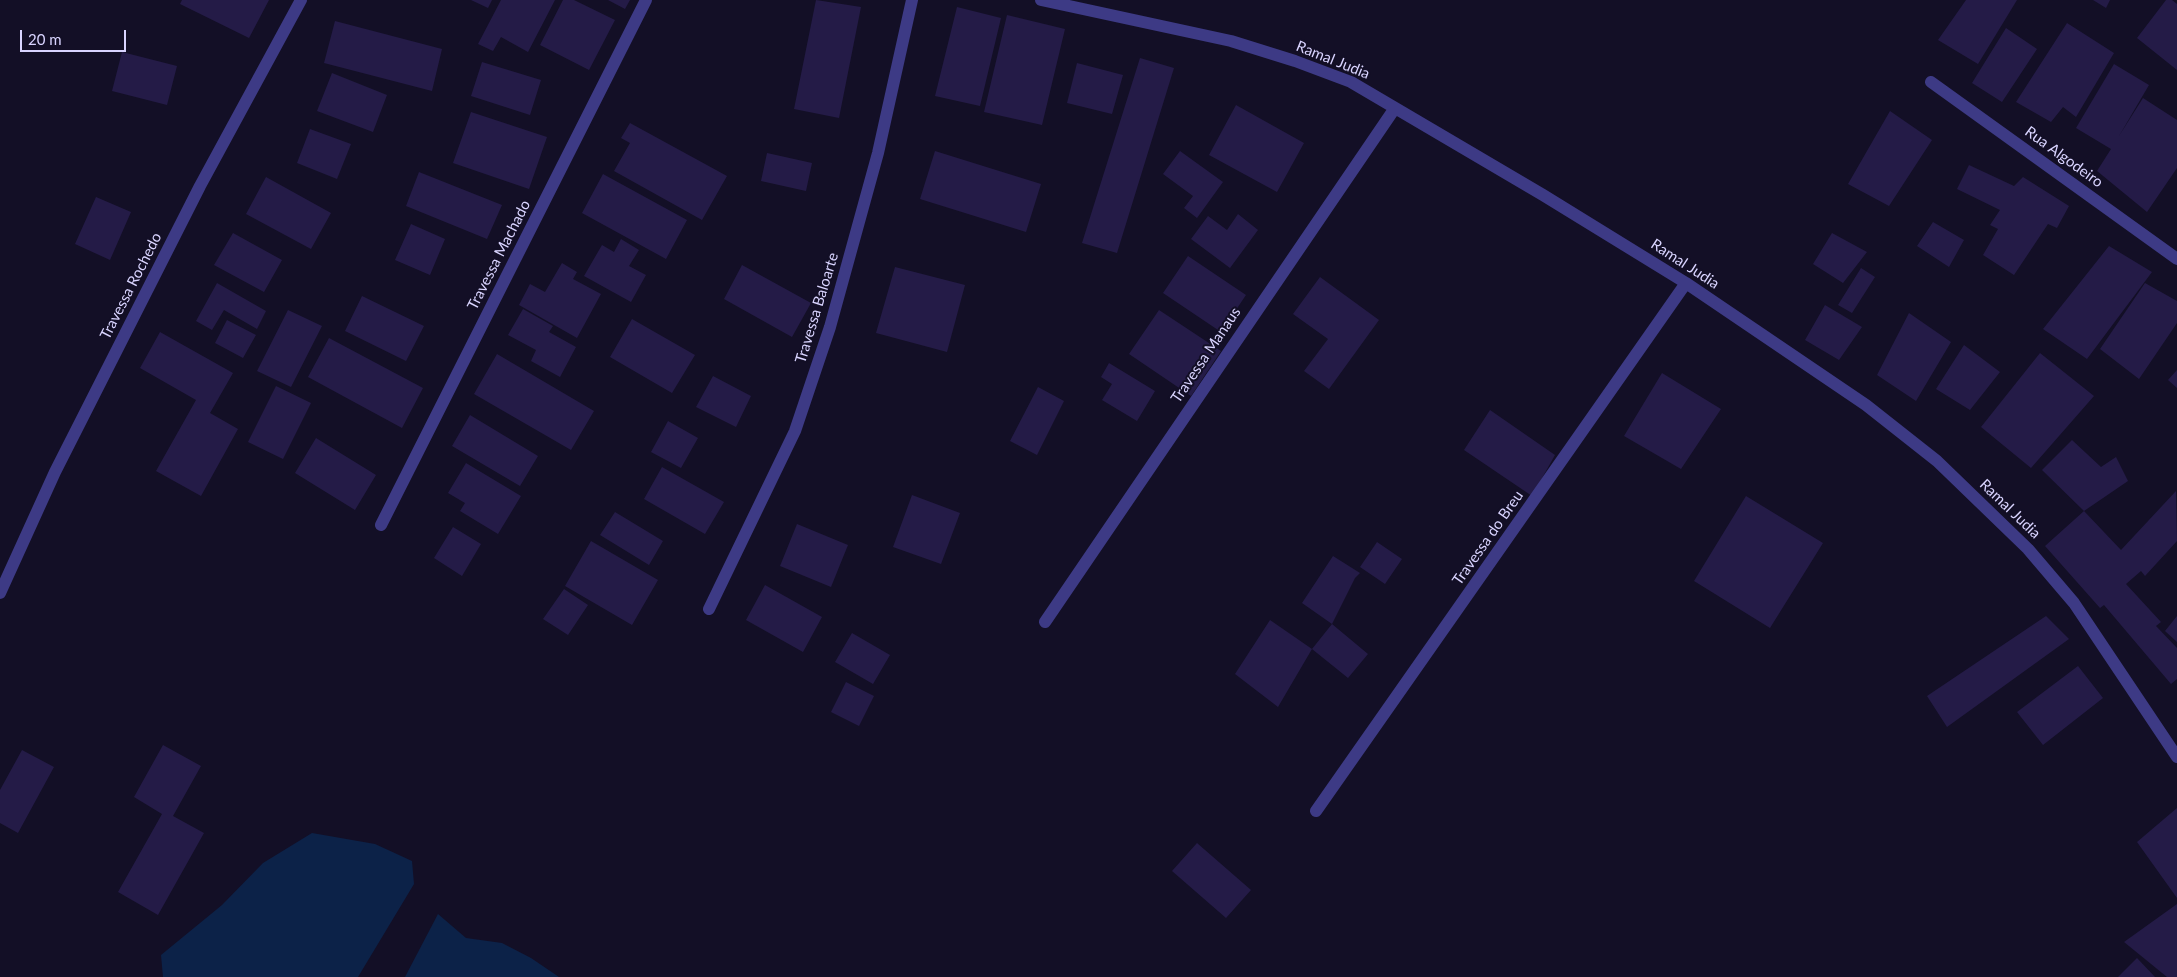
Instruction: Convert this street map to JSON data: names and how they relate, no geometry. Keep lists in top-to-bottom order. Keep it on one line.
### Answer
{"streets":{"street":["Ramal Judia","Rua Algodeiro","Travessa Machado","Travessa Rochedo","Travessa Baloarte","Travessa Manaus","Travessa do Breu"]},"crossings":[["Ramal Judia","Travessa Manaus"],["Ramal Judia","Travessa do Breu"]],"scale_bar":"20 m"}
